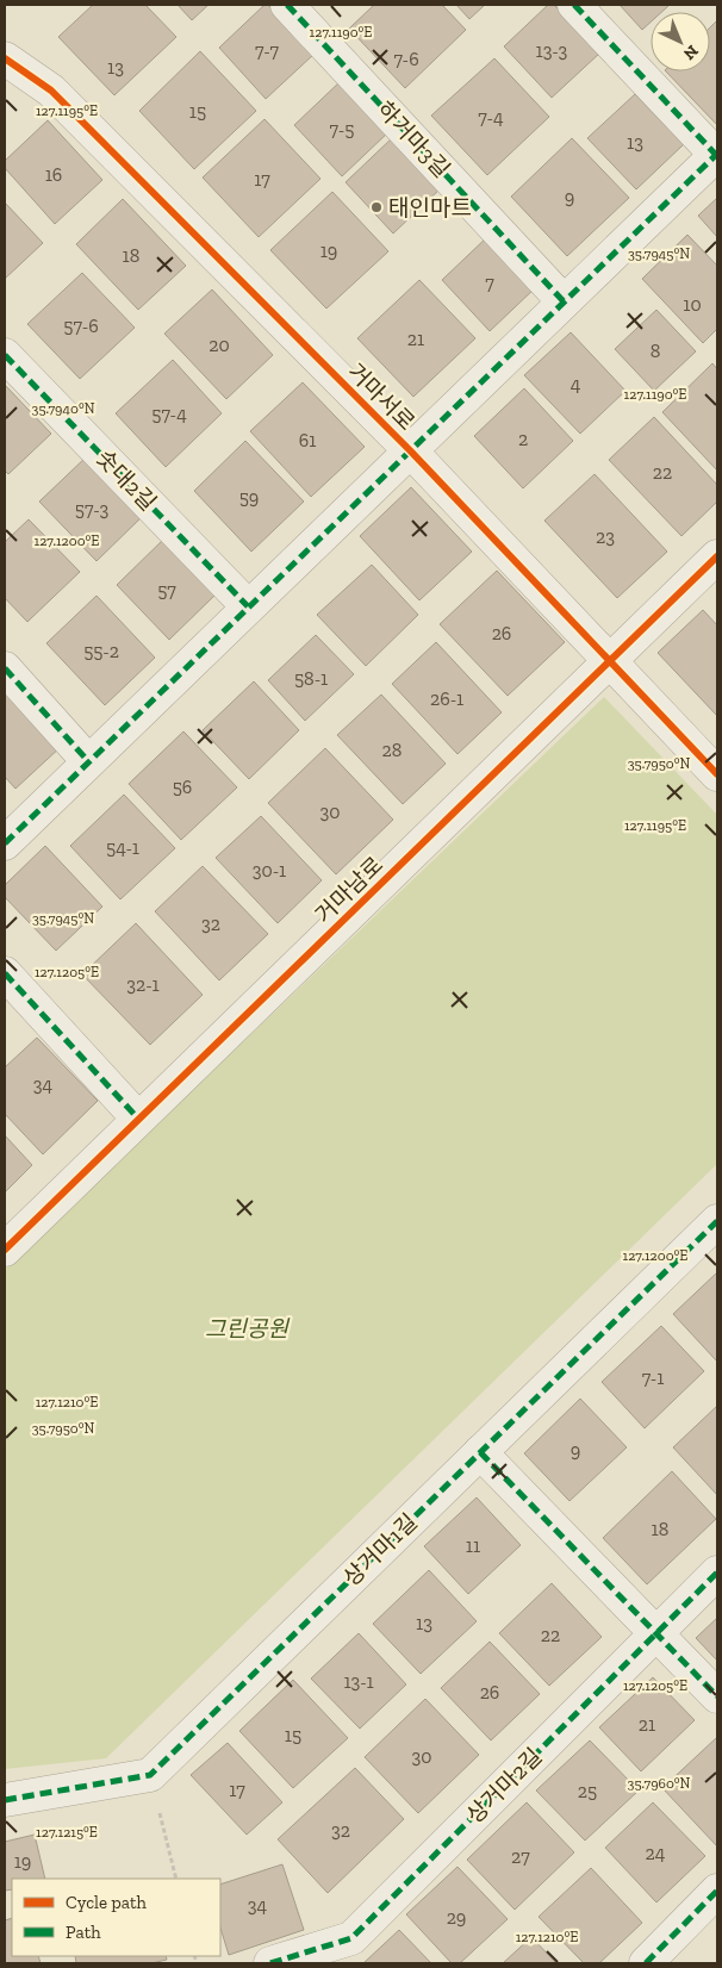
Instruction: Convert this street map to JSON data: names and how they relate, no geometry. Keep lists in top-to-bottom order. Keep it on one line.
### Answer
{"streets":{"street":["하거마3길","거마서로","솟대2길","거마남로","상거마1길","상거마2길"]},"crossings":[["거마서로","거마남로"]],"parks":["그린공원"],"places":["태인마트"],"house_numbers":["7-7","13-3","7-6","13","15","7-4","7-5","13","16","17","9","19","18","7","10","57-6","21","20","8","4","57-4","2","61","22","59","57-3","23","57","26","55-2","58-1","26-1","28","56","30","54-1","30-1","32","32-1","34","7-1","9","18","11","13","22","13-1","26","21","15","30","17","25","32","24","27","19","34","29"],"legend":["Cycle path","Path"],"north":"bottom right","coordinates":["127.1190°E","127.1195°E","35.7945°N","35.7940°N","127.1200°E","35.7950°N","127.1205°E","127.1210°E","35.7960°N","127.1215°E"]}
